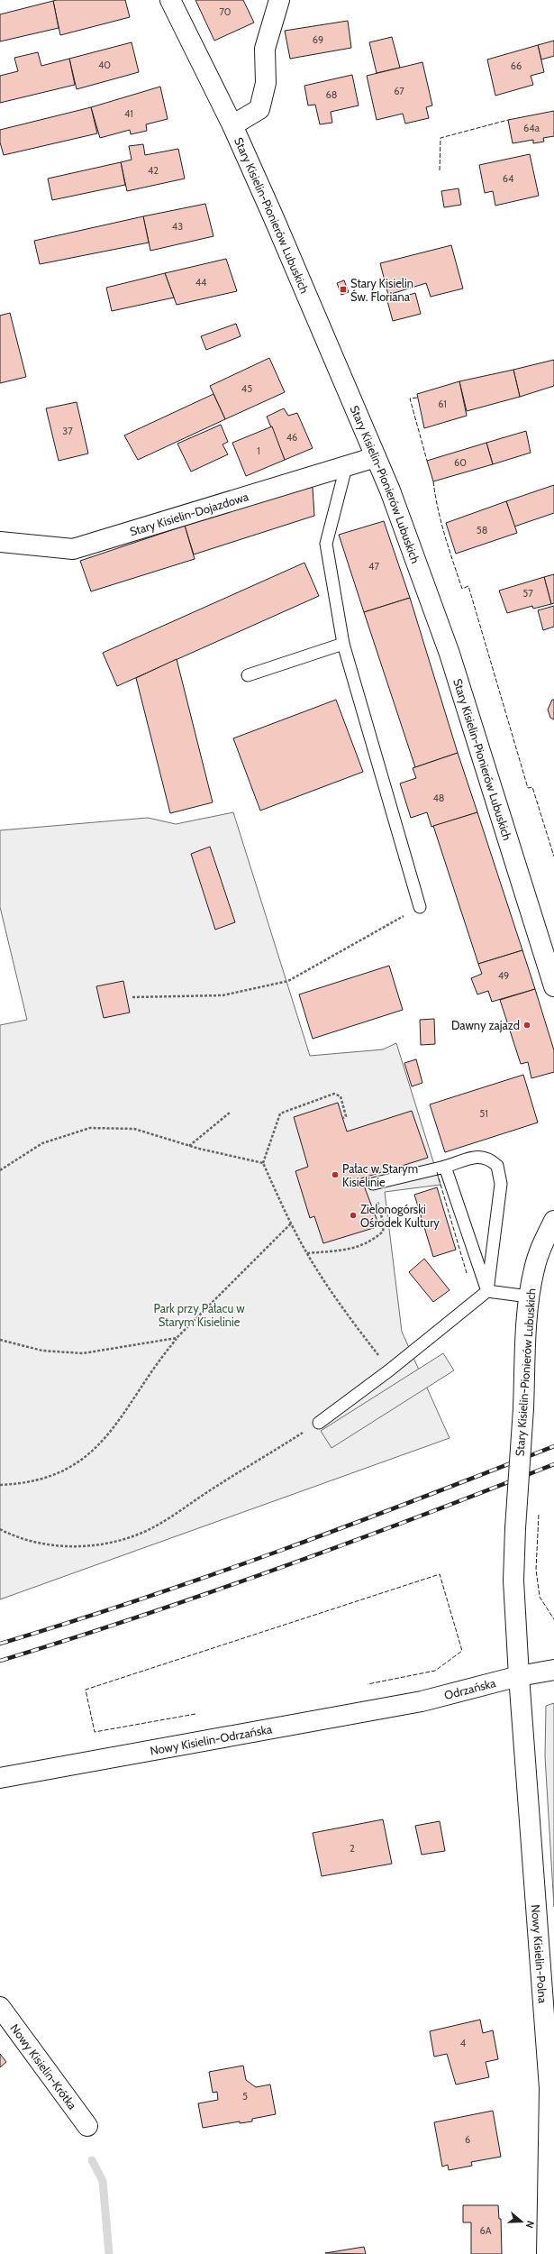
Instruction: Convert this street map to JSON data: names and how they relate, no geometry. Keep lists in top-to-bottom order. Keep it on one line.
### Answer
{"streets":{"street":["Stary Kisielin-Pionierów Lubuskich","Stary Kisielin-Dojazdowa","Odrzańska","Nowy Kisielin-Odrzańska","Nowy Kisielin-Polna","Nowy Kisielin-Krótka"]},"crossings":[["Stary Kisielin-Pionierów Lubuskich","Stary Kisielin-Dojazdowa"],["Stary Kisielin-Pionierów Lubuskich","Odrzańska"],["Stary Kisielin-Pionierów Lubuskich","Nowy Kisielin-Polna"],["Odrzańska","Nowy Kisielin-Odrzańska"],["Odrzańska","Nowy Kisielin-Polna"]],"parks":["Park przy Pałacu w Starym Kisielinie"],"places":{"transit":["Stary Kisielin Św. Floriana"],"other":["Dawny zajazd","Pałac w Starym Kisielinie","Zielonogórski Ośrodek Kultury"]},"house_numbers":["70","69","40","66","67","68","41","64a","42","64","43","44","45","61","37","46","1","60","58","47","57","48","49","51","2","4","5","6","6A"],"north":"right"}
